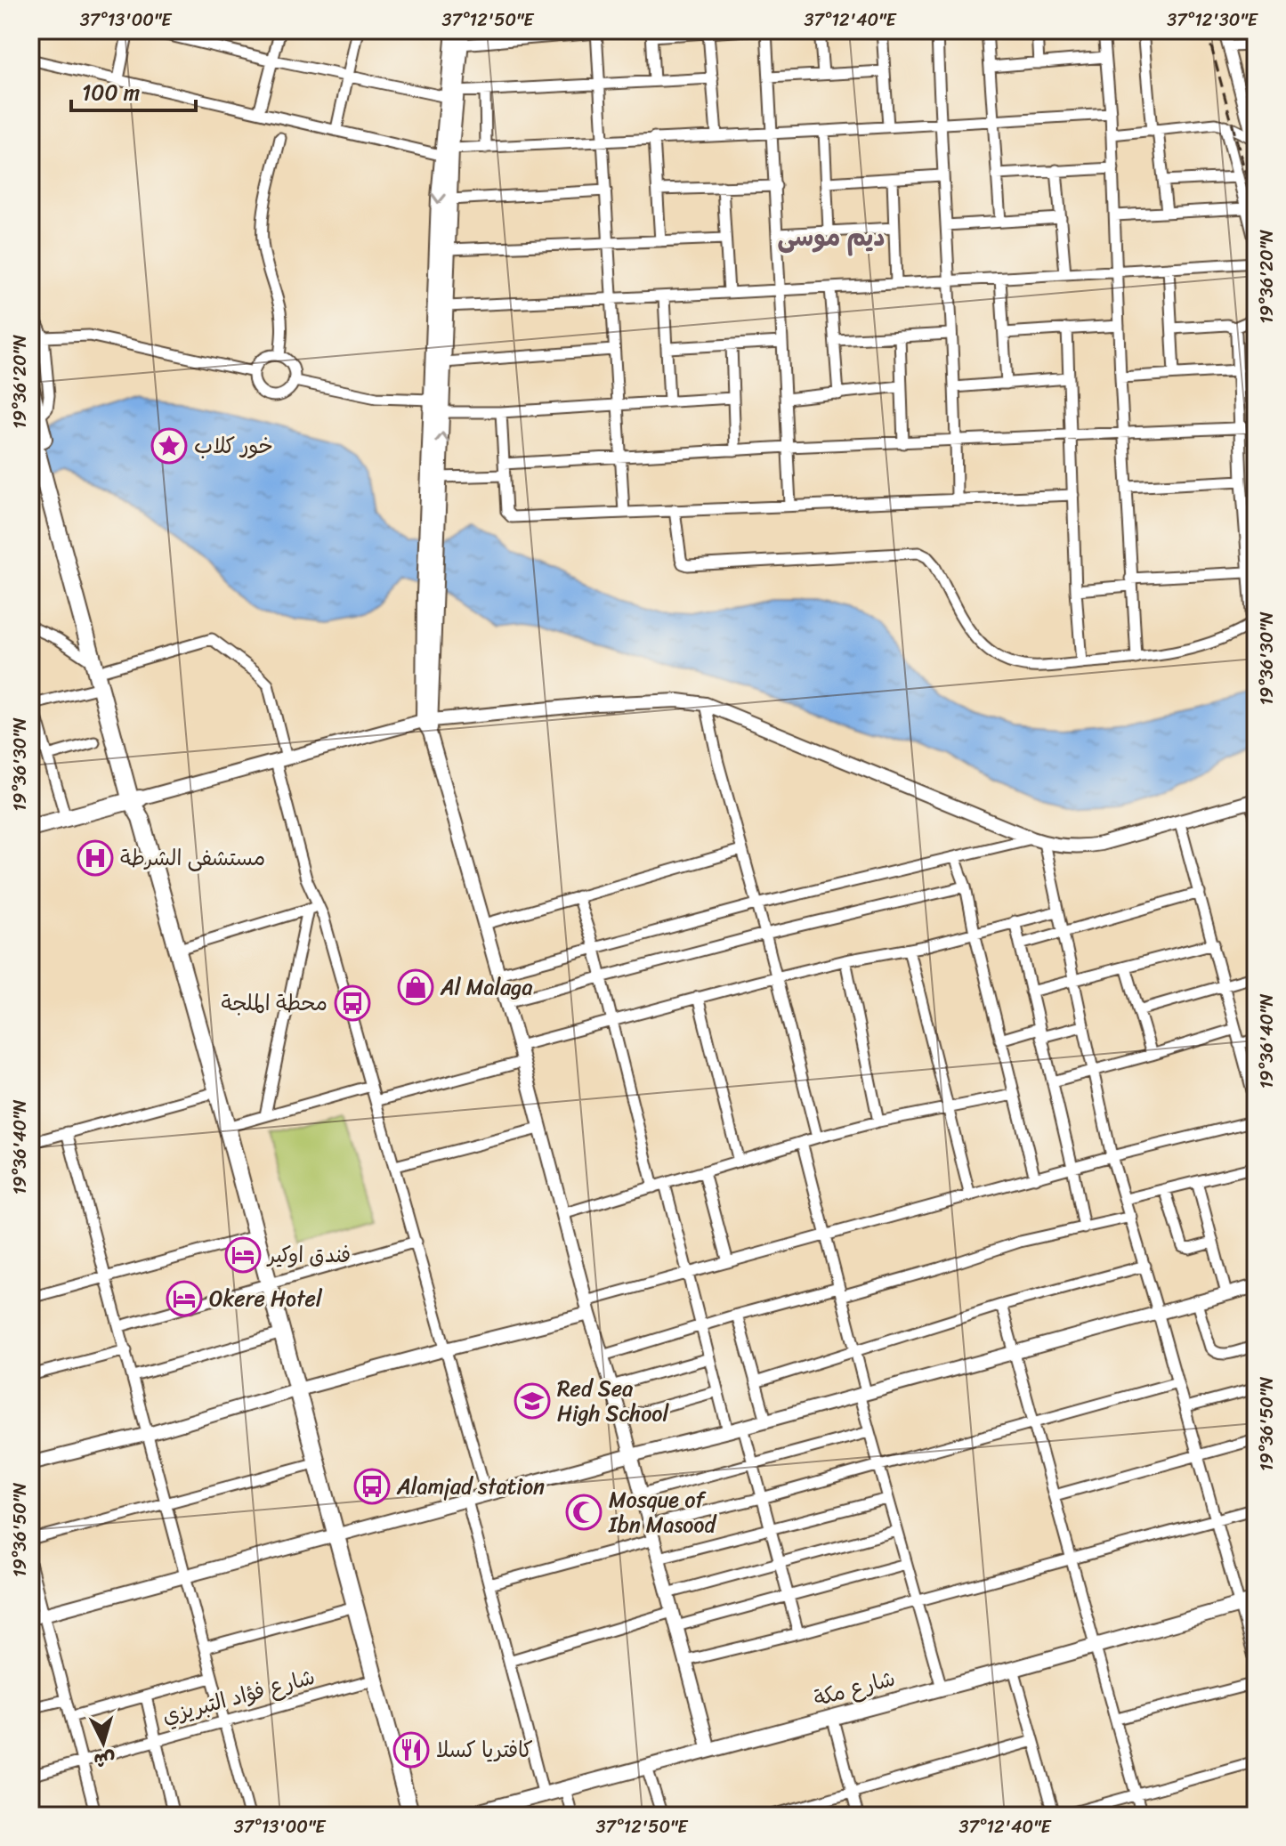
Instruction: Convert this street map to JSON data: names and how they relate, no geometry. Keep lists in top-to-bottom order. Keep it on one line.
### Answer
{"streets":{"main road":["شارع مكة"],"street":["شارع فؤاد التبريزي"]},"districts":["ديم موسى"],"places":{"place":["خور كلاب"],"hospital":["مستشفى الشرطة"],"shop":["Al Malaga"],"bus stop":["محطة الملجة","Alamjad station"],"hotel":["فندق اوكير","Okere Hotel"],"school or university":["Red Sea High School"],"mosque":["Mosque of Ibn Masood"],"restaurant":["كافتريا كسلا"]},"scale_bar":"100 m","north":"bottom","coordinates":["37°13'00\"E","37°12'50\"E","37°12'40\"E","37°12'30\"E","19°36'20\"N","19°36'30\"N","19°36'40\"N","19°36'50\"N"]}
